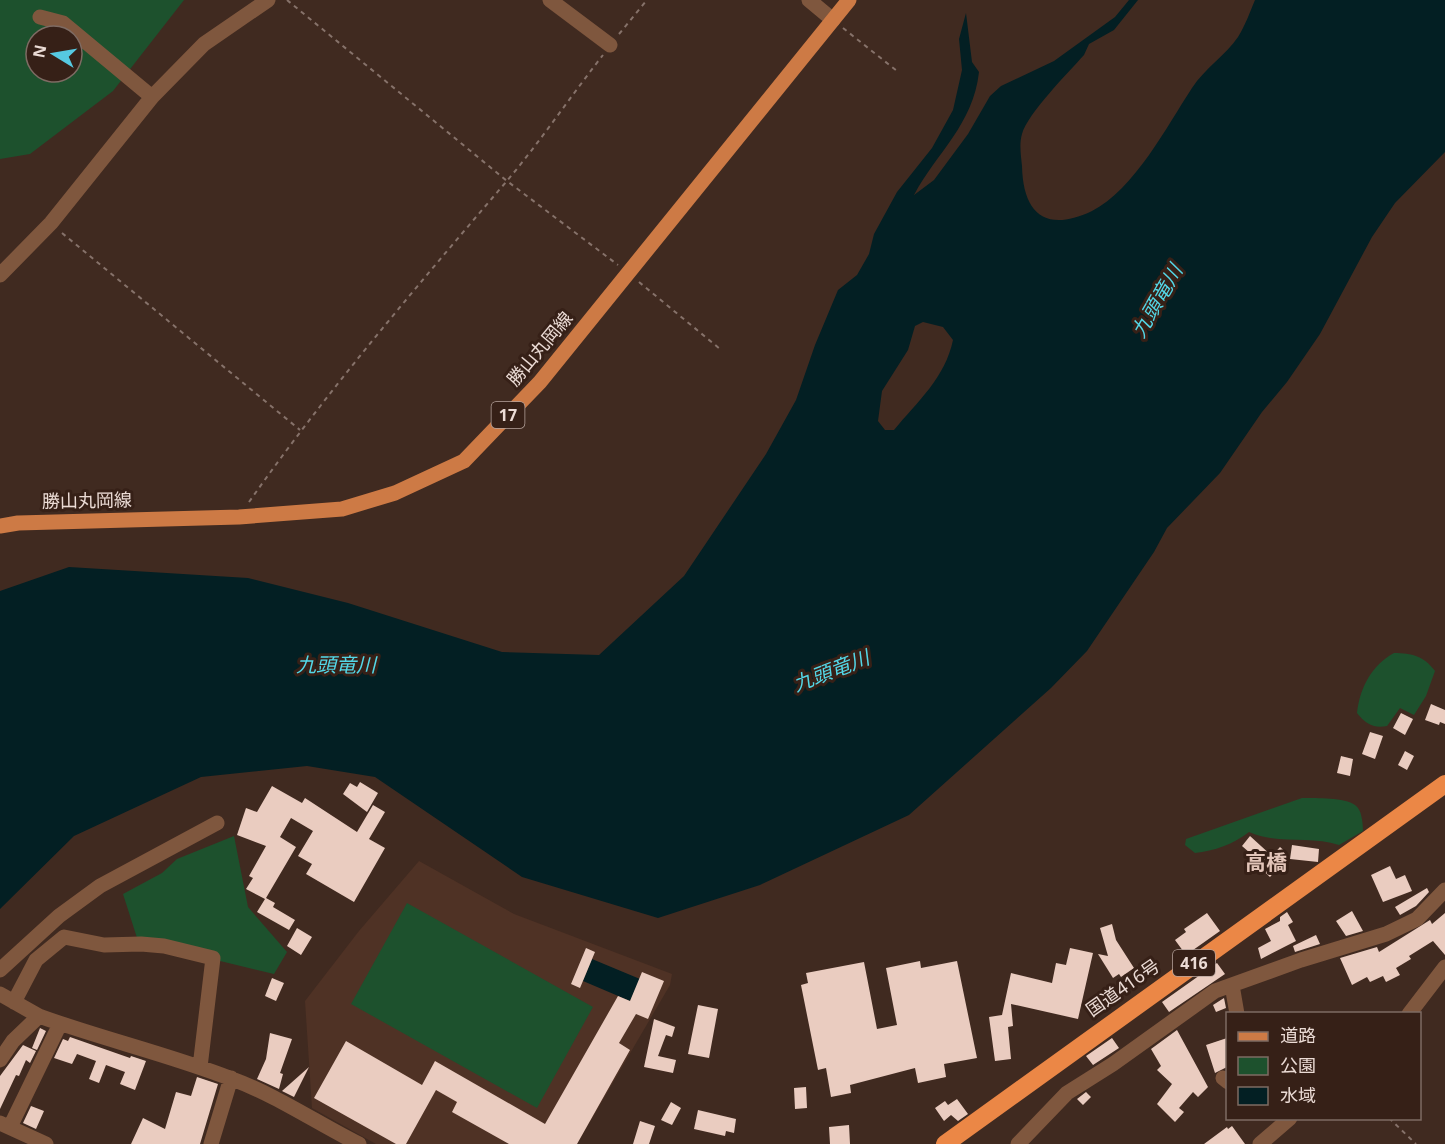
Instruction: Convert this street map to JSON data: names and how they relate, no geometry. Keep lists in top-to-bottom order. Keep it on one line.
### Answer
{"streets":{"highway":["416","国道416号"],"main road":["勝山丸岡線","17"]},"districts":["高橋"],"water":["九頭竜川"],"legend":["道路","公園","水域"],"north":"left"}
